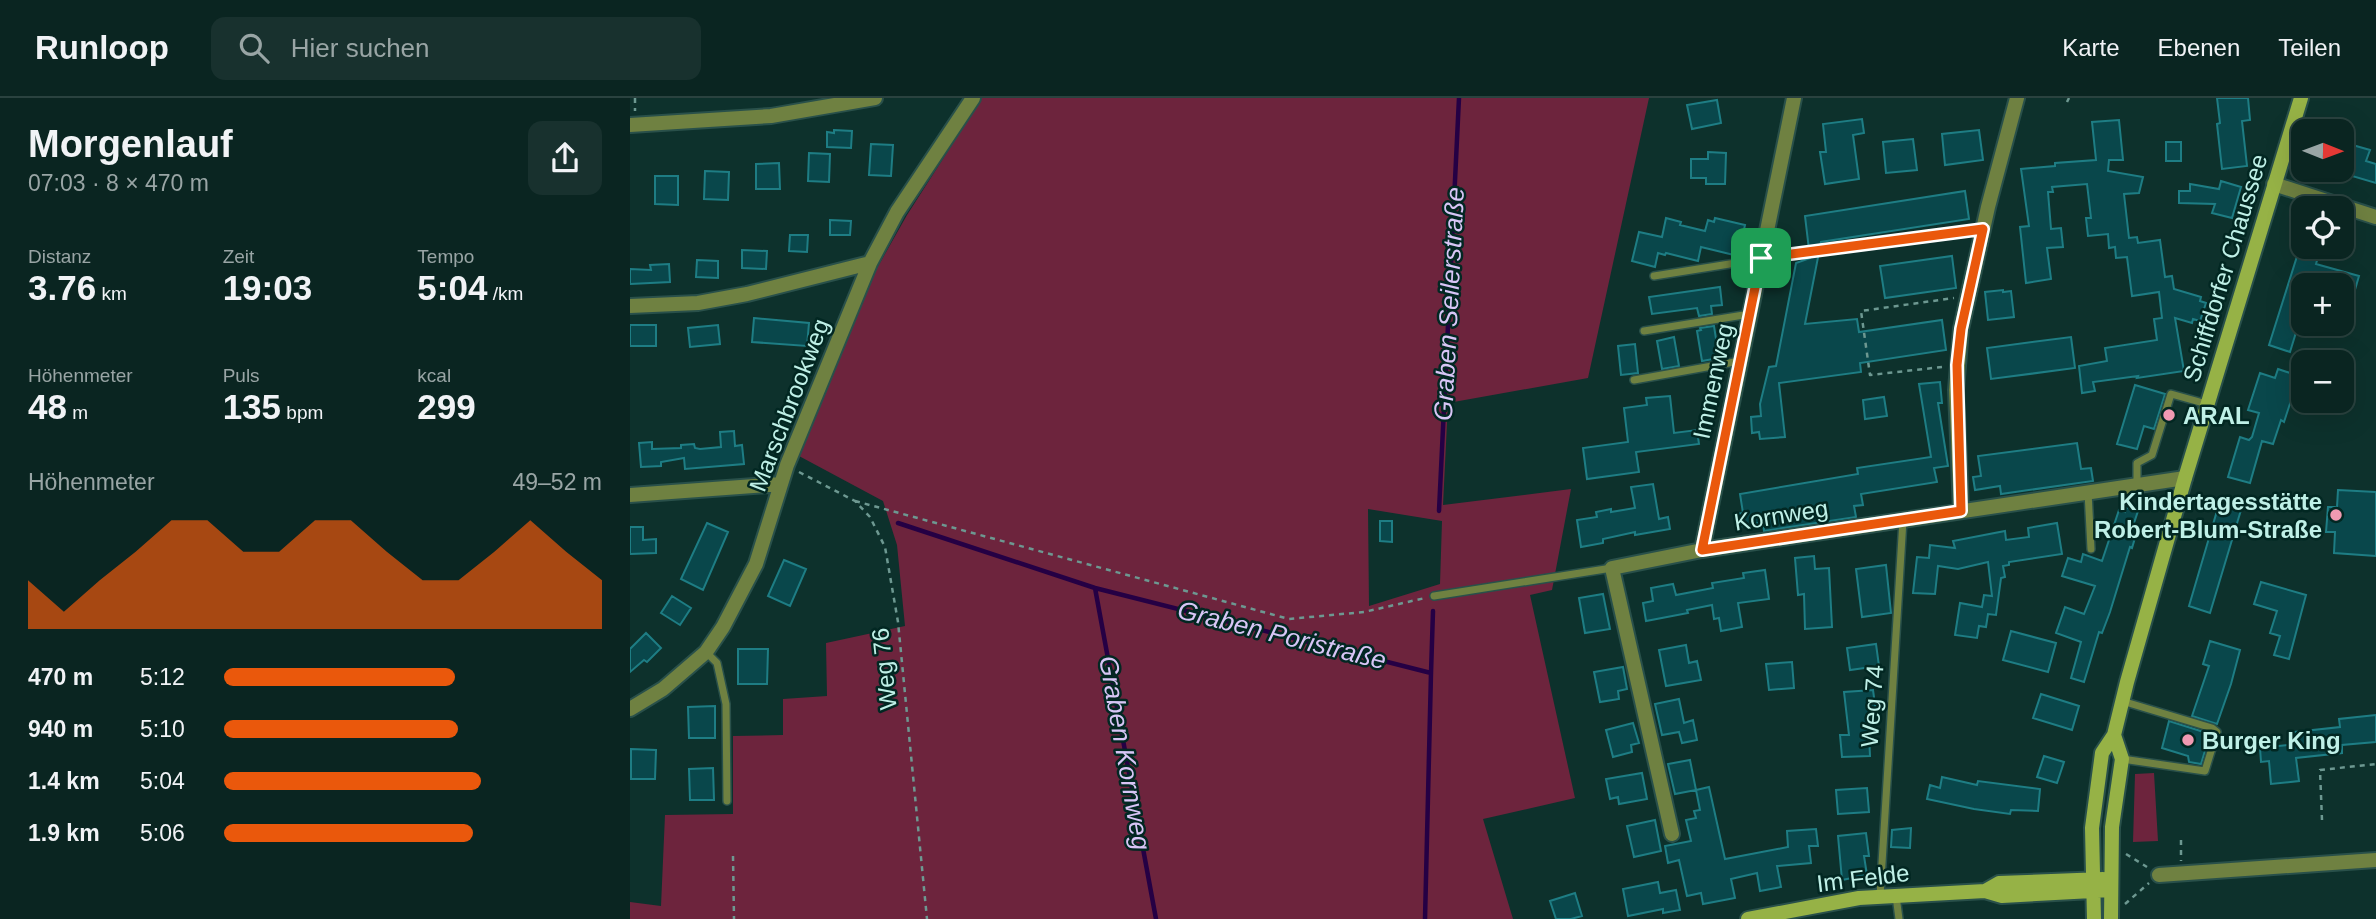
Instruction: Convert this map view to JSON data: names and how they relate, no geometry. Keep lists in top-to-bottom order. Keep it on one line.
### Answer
{"streets":{"main road":["Schiffdorfer Chaussee","Im Felde"],"street":["Immenweg","Marschbrookweg","Kornweg"],"lane":["Weg 74"],"path":["Weg 76"]},"crossings":[["Schiffdorfer Chaussee","Kornweg"],["Schiffdorfer Chaussee","Im Felde"],["Immenweg","Kornweg"],["Marschbrookweg","Weg 76"],["Kornweg","Weg 74"],["Weg 74","Im Felde"]],"water":["Graben Seilerstraße","Graben Poristraße","Graben Kornweg"],"places":["ARAL","Kindertagesstätte Robert-Blum-Straße","Burger King"],"north":"right","page":{"header":"Runloop","search":"Hier suchen","nav":["Karte","Ebenen","Teilen"],"heading":["Morgenlauf","07:03 · 8 × 470 m"],"map_buttons":["+","−"],"stats":[["Distanz","3.76 km"],["Zeit","19:03"],["Tempo","5:04 /km"],["Höhenmeter","48 m"],["Puls","135 bpm"],["kcal","299"]],"chart":["Höhenmeter","49–52 m"],"list":[{"name":"470 m","note":"5:12"},{"name":"940 m","note":"5:10"},{"name":"1.4 km","note":"5:04"},{"name":"1.9 km","note":"5:06"}]}}
